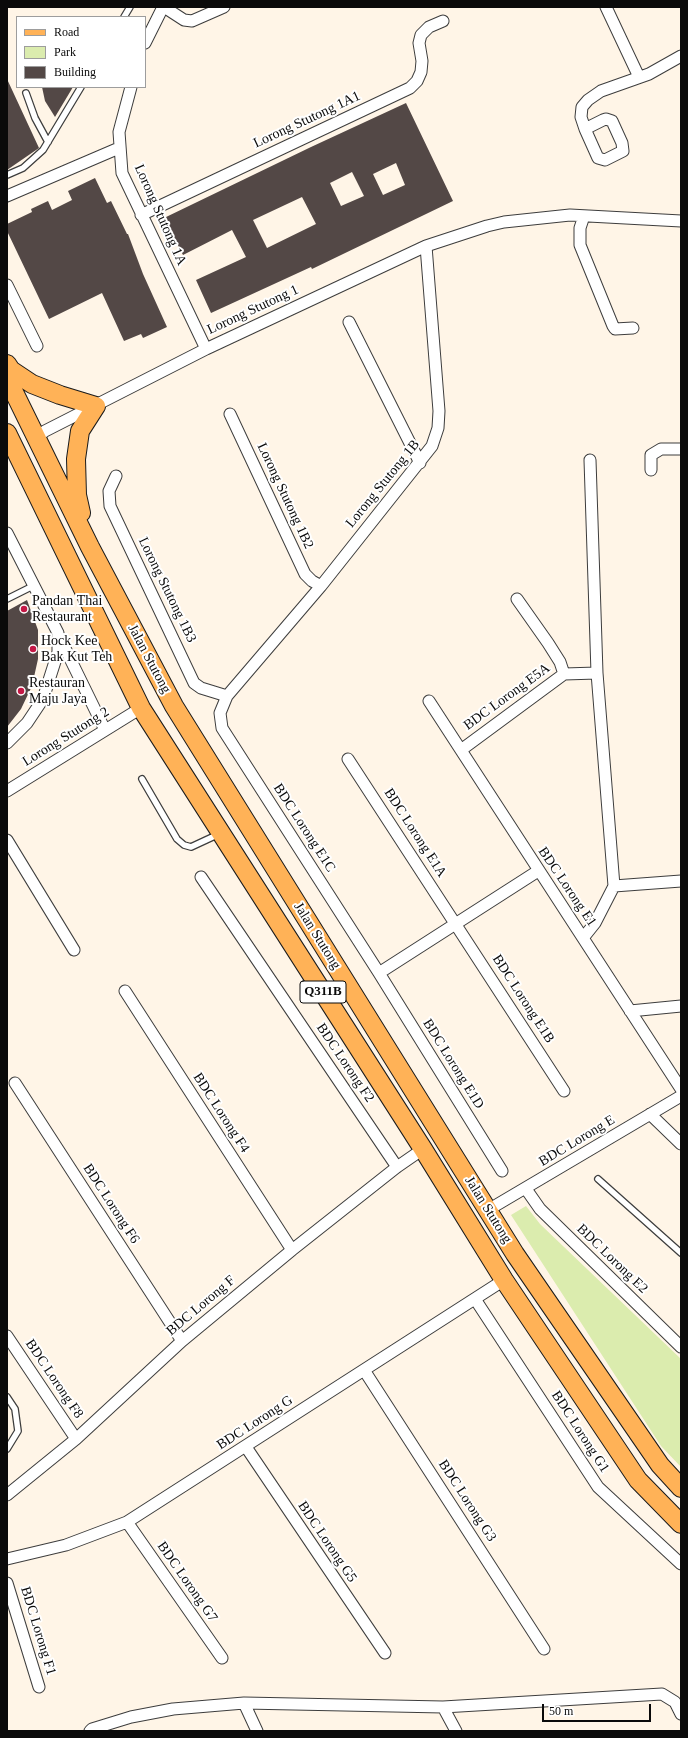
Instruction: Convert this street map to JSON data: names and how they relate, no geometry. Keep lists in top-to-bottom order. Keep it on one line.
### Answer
{"streets":{"main road":["Jalan Stutong","Q311B"],"street":["Lorong Stutong 1A1","Lorong Stutong 1A","Lorong Stutong 1","Lorong Stutong 1B","Lorong Stutong 1B2","Lorong Stutong 1B3","BDC Lorong E5A","Lorong Stutong 2","BDC Lorong E1C","BDC Lorong E1A","BDC Lorong E1","BDC Lorong E1B","BDC Lorong F2","BDC Lorong E1D","BDC Lorong F4","BDC Lorong E","BDC Lorong F6","BDC Lorong E2","BDC Lorong F","BDC Lorong F8","BDC Lorong G","BDC Lorong G1","BDC Lorong G3","BDC Lorong G5","BDC Lorong G7","BDC Lorong F1"]},"crossings":[["Lorong Stutong 1A1","Lorong Stutong 1A"],["Lorong Stutong 1A","Lorong Stutong 1"],["Lorong Stutong 1","Lorong Stutong 1B"],["Lorong Stutong 1","Jalan Stutong"],["Lorong Stutong 1B","Lorong Stutong 1B2"],["Lorong Stutong 1B","Lorong Stutong 1B3"],["Lorong Stutong 1B","BDC Lorong E1C"],["Lorong Stutong 1B3","BDC Lorong E1C"],["Jalan Stutong","Lorong Stutong 2"],["Jalan Stutong","BDC Lorong E"],["Jalan Stutong","BDC Lorong F"],["Jalan Stutong","BDC Lorong G"],["BDC Lorong E5A","BDC Lorong E1"],["BDC Lorong E1C","BDC Lorong E1D"],["BDC Lorong E1A","BDC Lorong E1B"],["BDC Lorong F2","BDC Lorong F"],["BDC Lorong F4","BDC Lorong F"],["BDC Lorong E","BDC Lorong E2"],["BDC Lorong F6","BDC Lorong F"],["BDC Lorong F","BDC Lorong F8"],["BDC Lorong G","BDC Lorong G1"],["BDC Lorong G","BDC Lorong G3"],["BDC Lorong G","BDC Lorong G5"],["BDC Lorong G","BDC Lorong G7"]],"places":["Pandan Thai Restaurant","Hock Kee Bak Kut Teh","Restauran Maju Jaya"],"legend":["Road","Park","Building"],"scale_bar":"50 m"}
